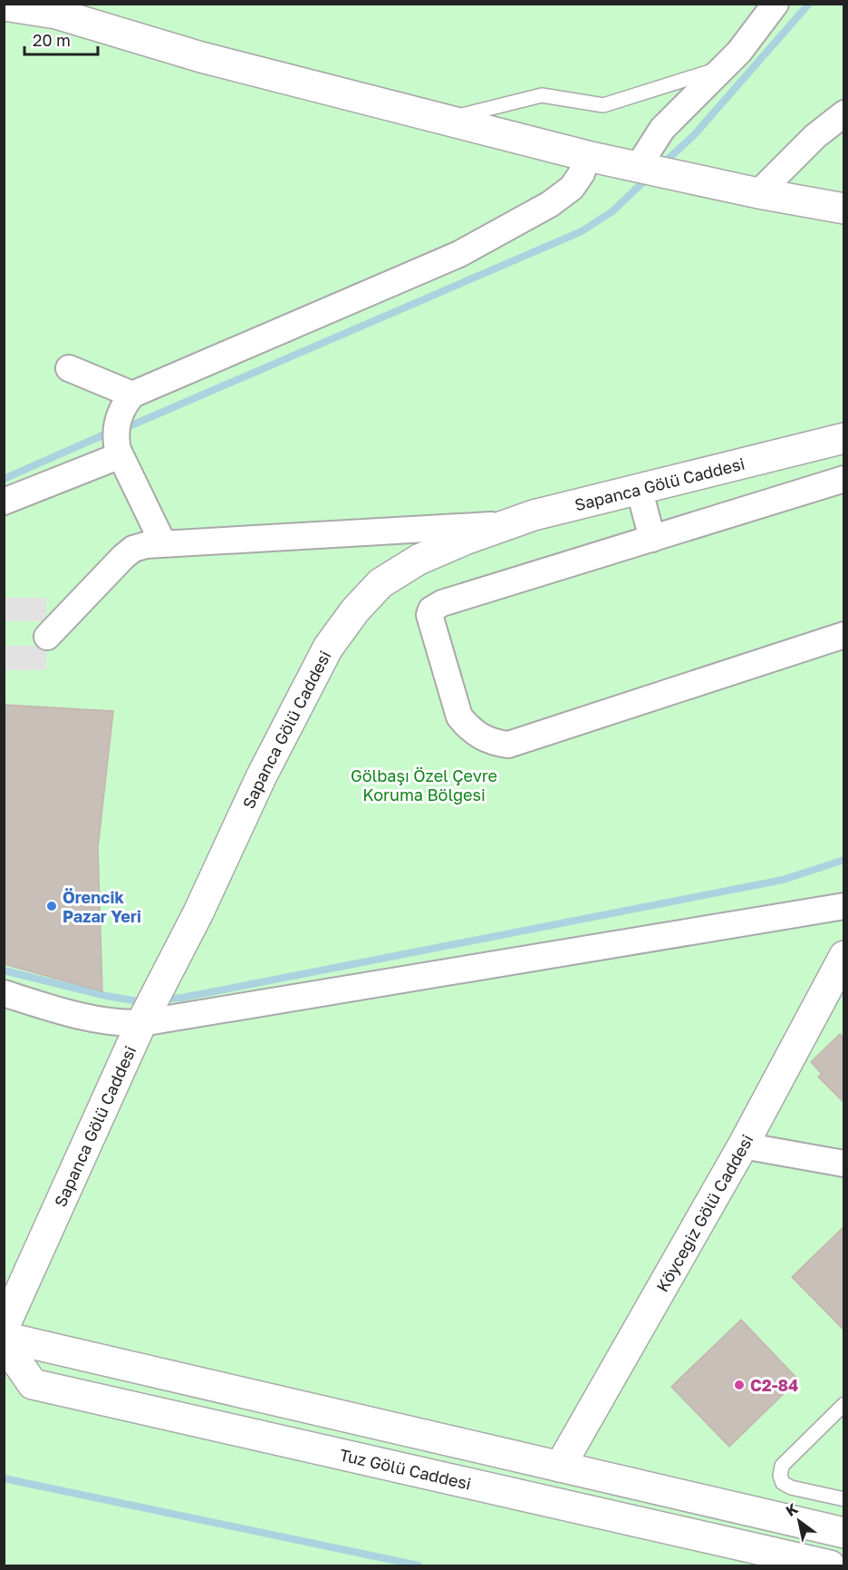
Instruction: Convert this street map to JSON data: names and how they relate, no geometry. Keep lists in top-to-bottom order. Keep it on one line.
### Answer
{"streets":{"street":["Sapanca Gölü Caddesi","Köyceğiz Gölü Caddesi","Tuz Gölü Caddesi"]},"parks":["Gölbaşı Özel Çevre Koruma Bölgesi"],"places":["Örencik Pazar Yeri","C2-84"],"scale_bar":"20 m","north":"top left"}
